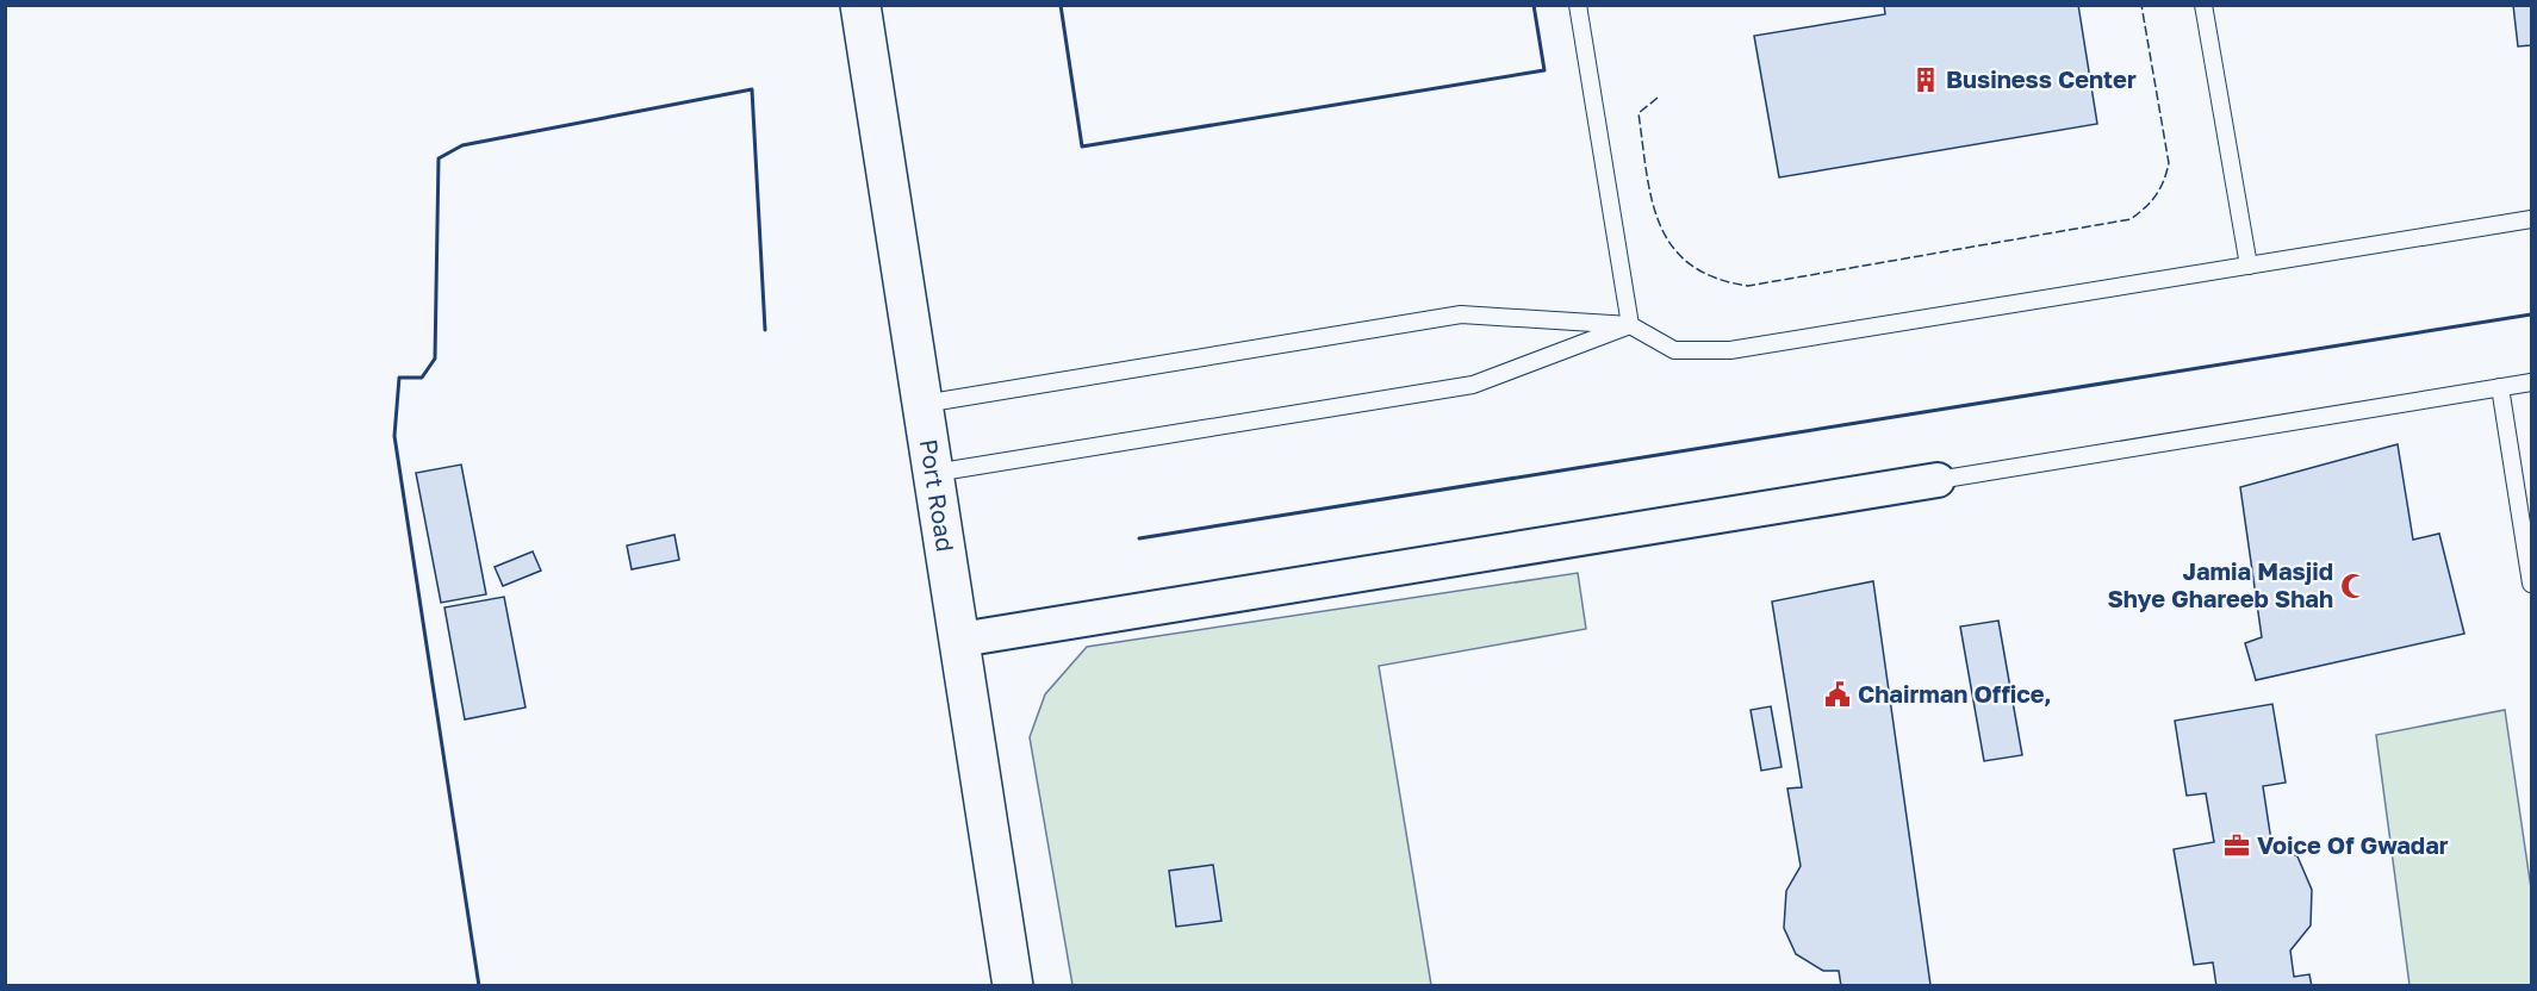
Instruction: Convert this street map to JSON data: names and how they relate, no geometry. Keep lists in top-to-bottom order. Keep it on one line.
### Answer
{"streets":{"main road":["Port Road"]},"places":{"building":["Business Center"],"mosque":["Jamia Masjid Shye Ghareeb Shah"],"public building":["Chairman Office,"],"office":["Voice Of Gwadar"]}}
